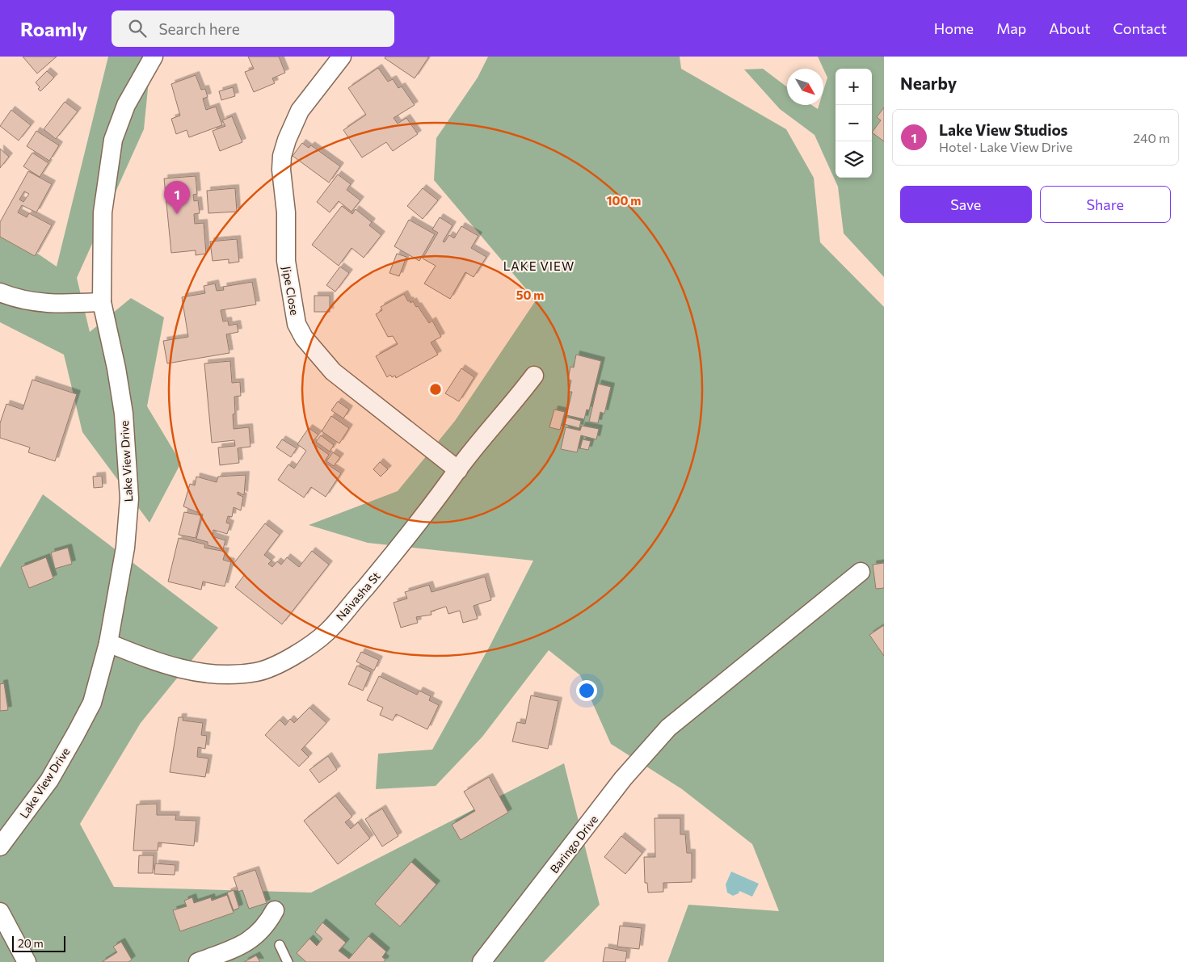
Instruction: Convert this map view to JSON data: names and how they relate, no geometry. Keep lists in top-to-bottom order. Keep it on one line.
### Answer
{"streets":{"street":["Jipe Close","Lake View Drive","Naivasha St","Baringo Drive"]},"crossings":[["Jipe Close","Naivasha St"],["Lake View Drive","Naivasha St"]],"districts":["LAKE VIEW"],"scale_bar":"20 m","north":"bottom right","page":{"header":"Roamly","search":"Search here","nav":["Home","Map","About","Contact"],"heading":"Nearby","map_buttons":["+","−"],"list":[{"mark":"1","name":"Lake View Studios","note":"Hotel · Lake View Drive","value":"240 m"}],"buttons":["Save","Share"],"pins":"1","scale":"20 m"},"rings":["100 m","50 m"]}
